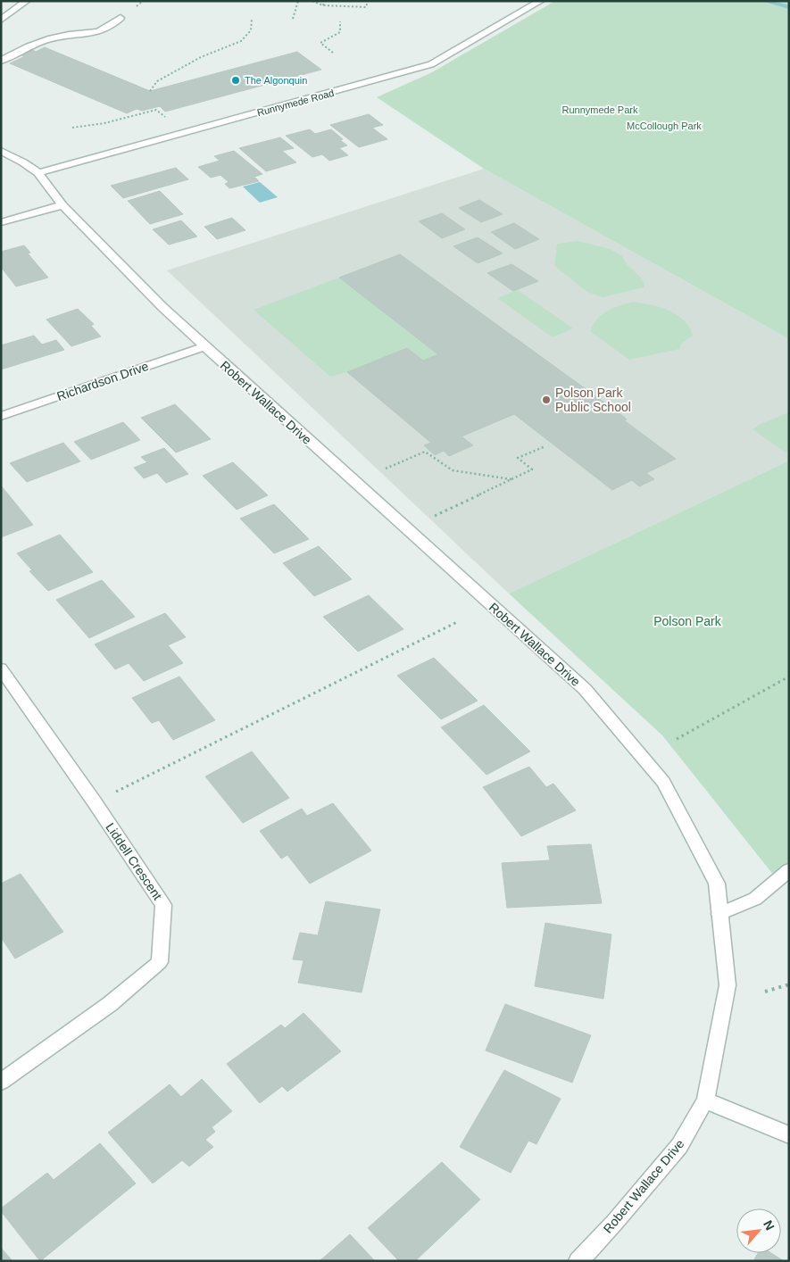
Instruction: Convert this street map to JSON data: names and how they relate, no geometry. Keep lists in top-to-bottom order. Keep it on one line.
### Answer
{"streets":{"street":["Runnymede Road","Richardson Drive","Robert Wallace Drive","Liddell Crescent"]},"crossings":[["Runnymede Road","Robert Wallace Drive"],["Richardson Drive","Robert Wallace Drive"]],"parks":["Runnymede Park","McCollough Park","Polson Park"],"places":["The Algonquin","Polson Park Public School"],"north":"top right"}
